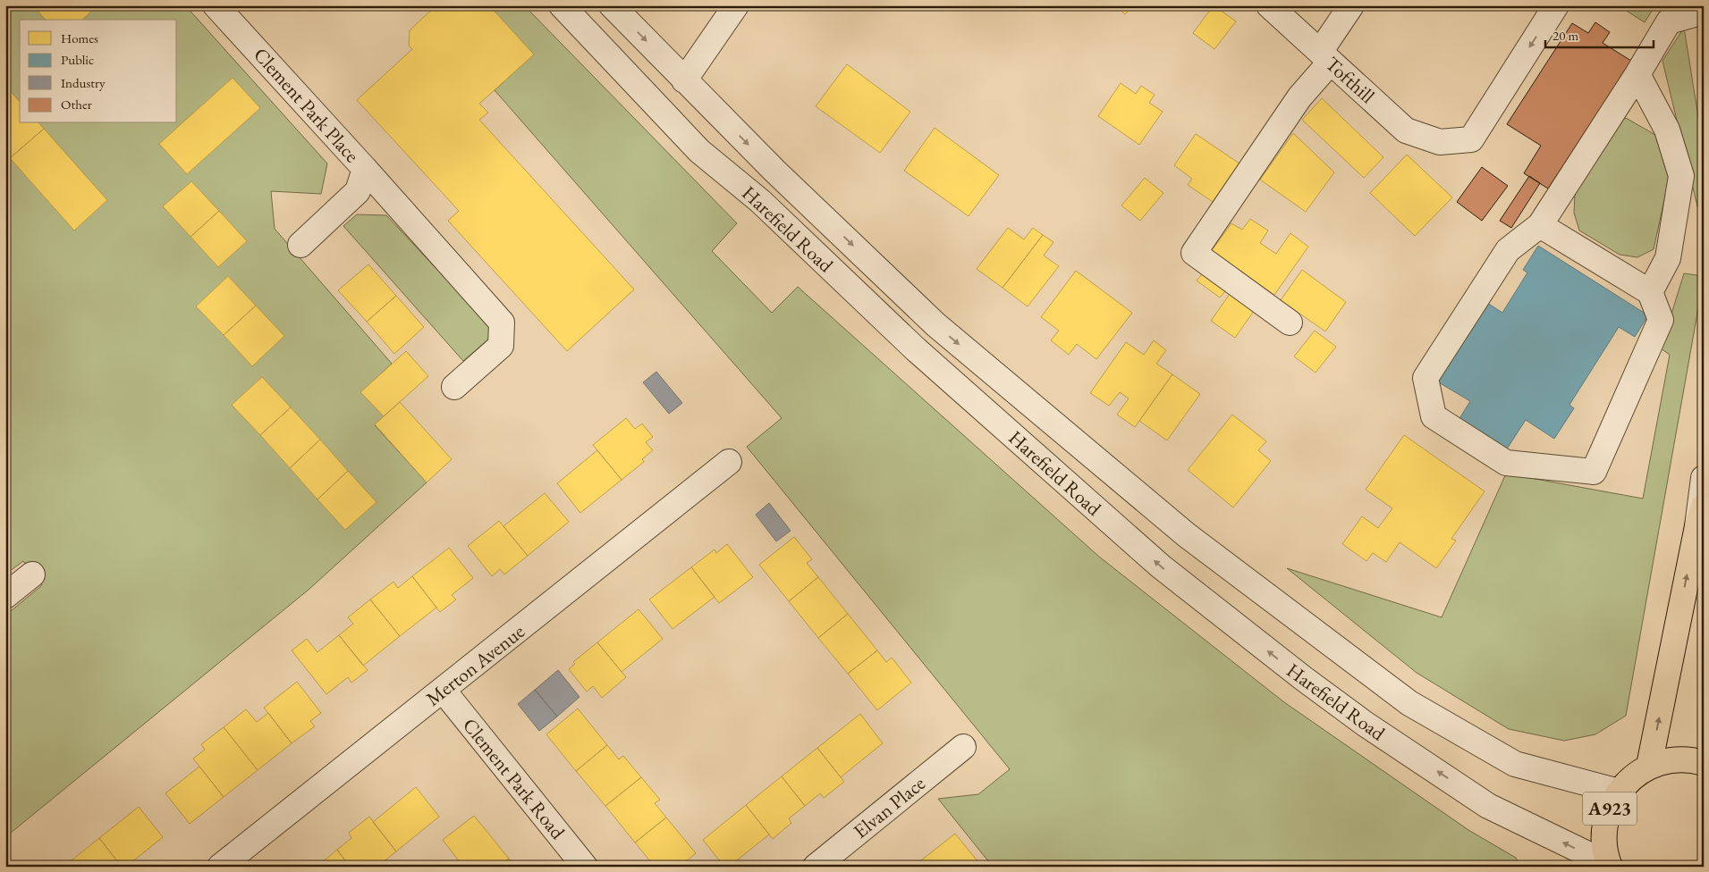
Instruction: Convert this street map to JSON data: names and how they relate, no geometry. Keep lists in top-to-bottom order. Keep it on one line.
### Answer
{"streets":{"main road":["A923"],"street":["Tofthill","Clement Park Place","Harefield Road","Merton Avenue","Clement Park Road","Elvan Place"]},"crossings":[["Harefield Road","A923"],["Merton Avenue","Clement Park Road"]],"legend":["Homes","Public","Industry","Other"],"scale_bar":"20 m"}
